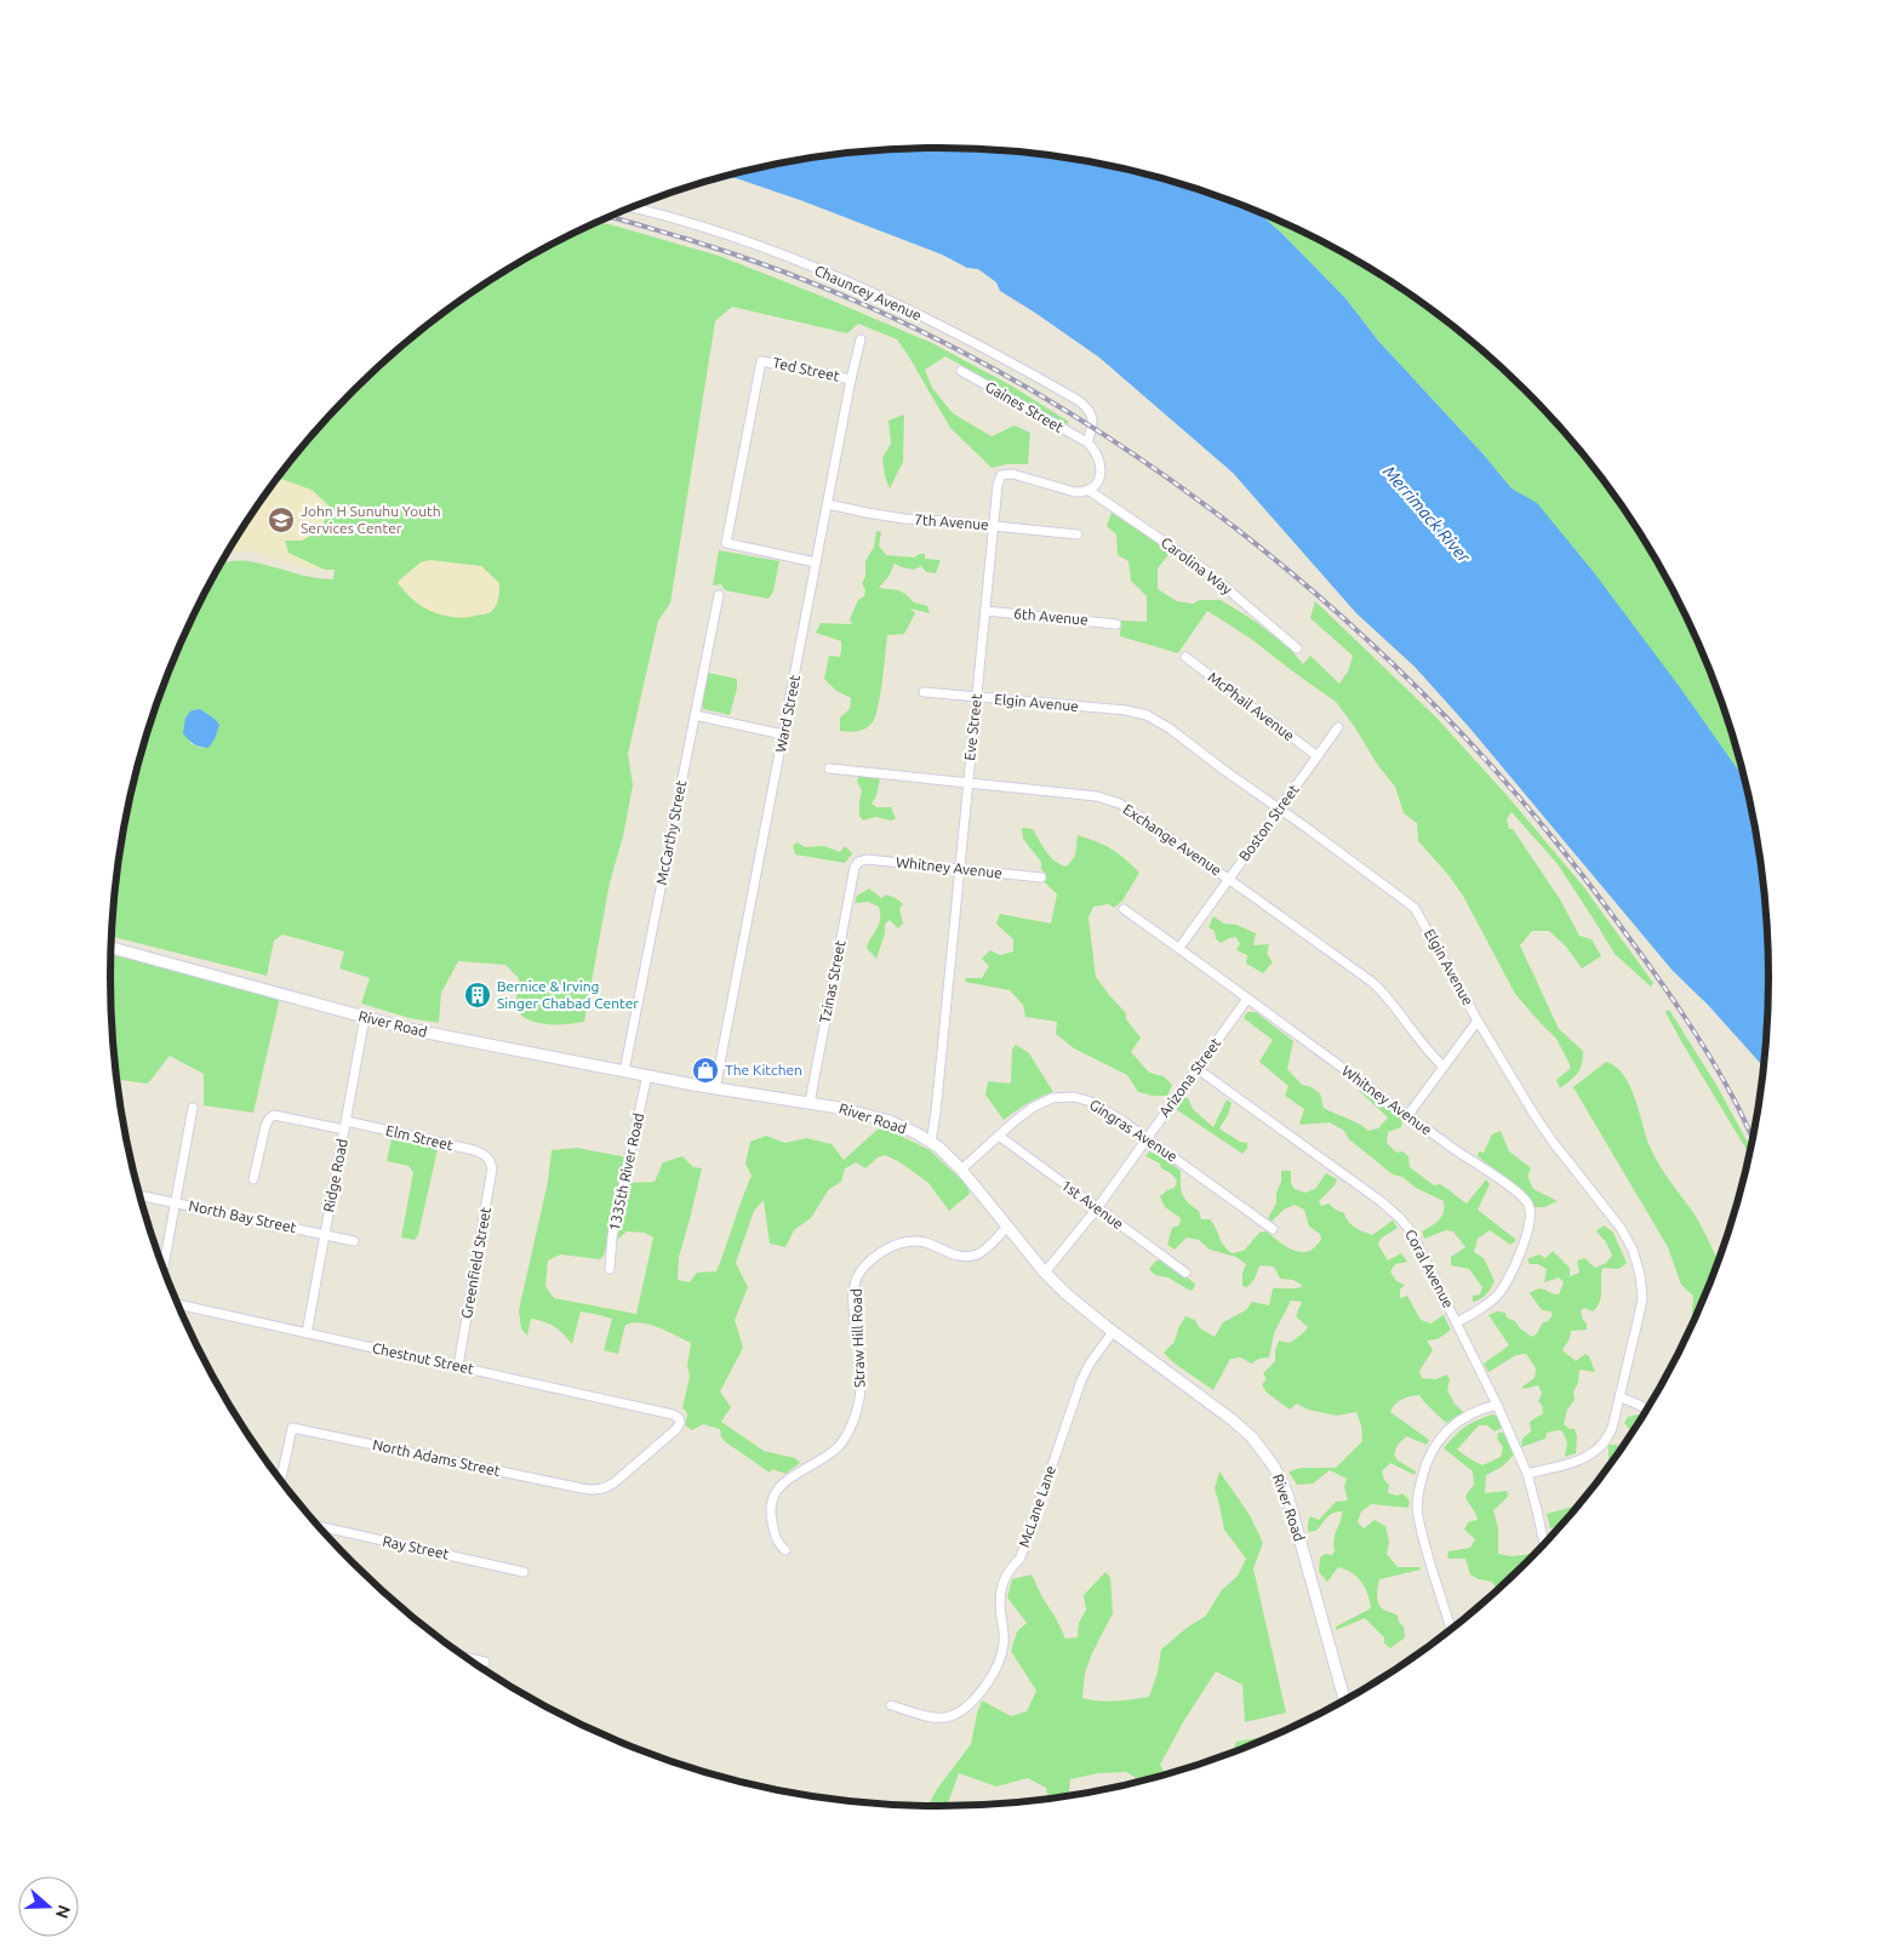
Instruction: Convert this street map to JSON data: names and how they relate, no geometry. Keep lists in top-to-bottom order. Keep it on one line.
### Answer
{"streets":{"street":["Chauncey Avenue","Ted Street","Gaines Street","7th Avenue","Carolina Way","6th Avenue","Elgin Avenue","McPhail Avenue","Ward Street","Eve Street","Boston Street","McCarthy Street","Exchange Avenue","Whitney Avenue","Tzinas Street","River Road","Arizona Street","Gingras Avenue","Elm Street","1335th River Road","Ridge Road","1st Avenue","North Bay Street","Greenfield Street","Coral Avenue","Straw Hill Road","Chestnut Street","North Adams Street","McLane Lane","Ray Street"]},"crossings":[["Chauncey Avenue","Gaines Street"],["Ted Street","Ward Street"],["7th Avenue","Ward Street"],["7th Avenue","Eve Street"],["Carolina Way","Eve Street"],["6th Avenue","Eve Street"],["Elgin Avenue","Eve Street"],["Elgin Avenue","Boston Street"],["Elgin Avenue","Coral Avenue"],["McPhail Avenue","Boston Street"],["Ward Street","River Road"],["Eve Street","Exchange Avenue"],["Eve Street","Whitney Avenue"],["Eve Street","River Road"],["Boston Street","Exchange Avenue"],["Boston Street","Whitney Avenue"],["McCarthy Street","River Road"],["Whitney Avenue","Tzinas Street"],["Whitney Avenue","Arizona Street"],["Whitney Avenue","Coral Avenue"],["Tzinas Street","River Road"],["River Road","Arizona Street"],["River Road","Gingras Avenue"],["River Road","1335th River Road"],["River Road","Ridge Road"],["River Road","Straw Hill Road"],["River Road","McLane Lane"],["Arizona Street","Gingras Avenue"],["Arizona Street","1st Avenue"],["Arizona Street","Coral Avenue"],["Gingras Avenue","1st Avenue"],["Elm Street","Ridge Road"],["Elm Street","Greenfield Street"],["Ridge Road","North Bay Street"],["Ridge Road","Chestnut Street"],["Greenfield Street","Chestnut Street"],["Chestnut Street","North Adams Street"]],"water":["Merrimack River"],"places":{"school or university":["John H Sunuhu Youth Services Center"],"building":["Bernice & Irving Singer Chabad Center"],"shop":["The Kitchen"]},"north":"right"}
